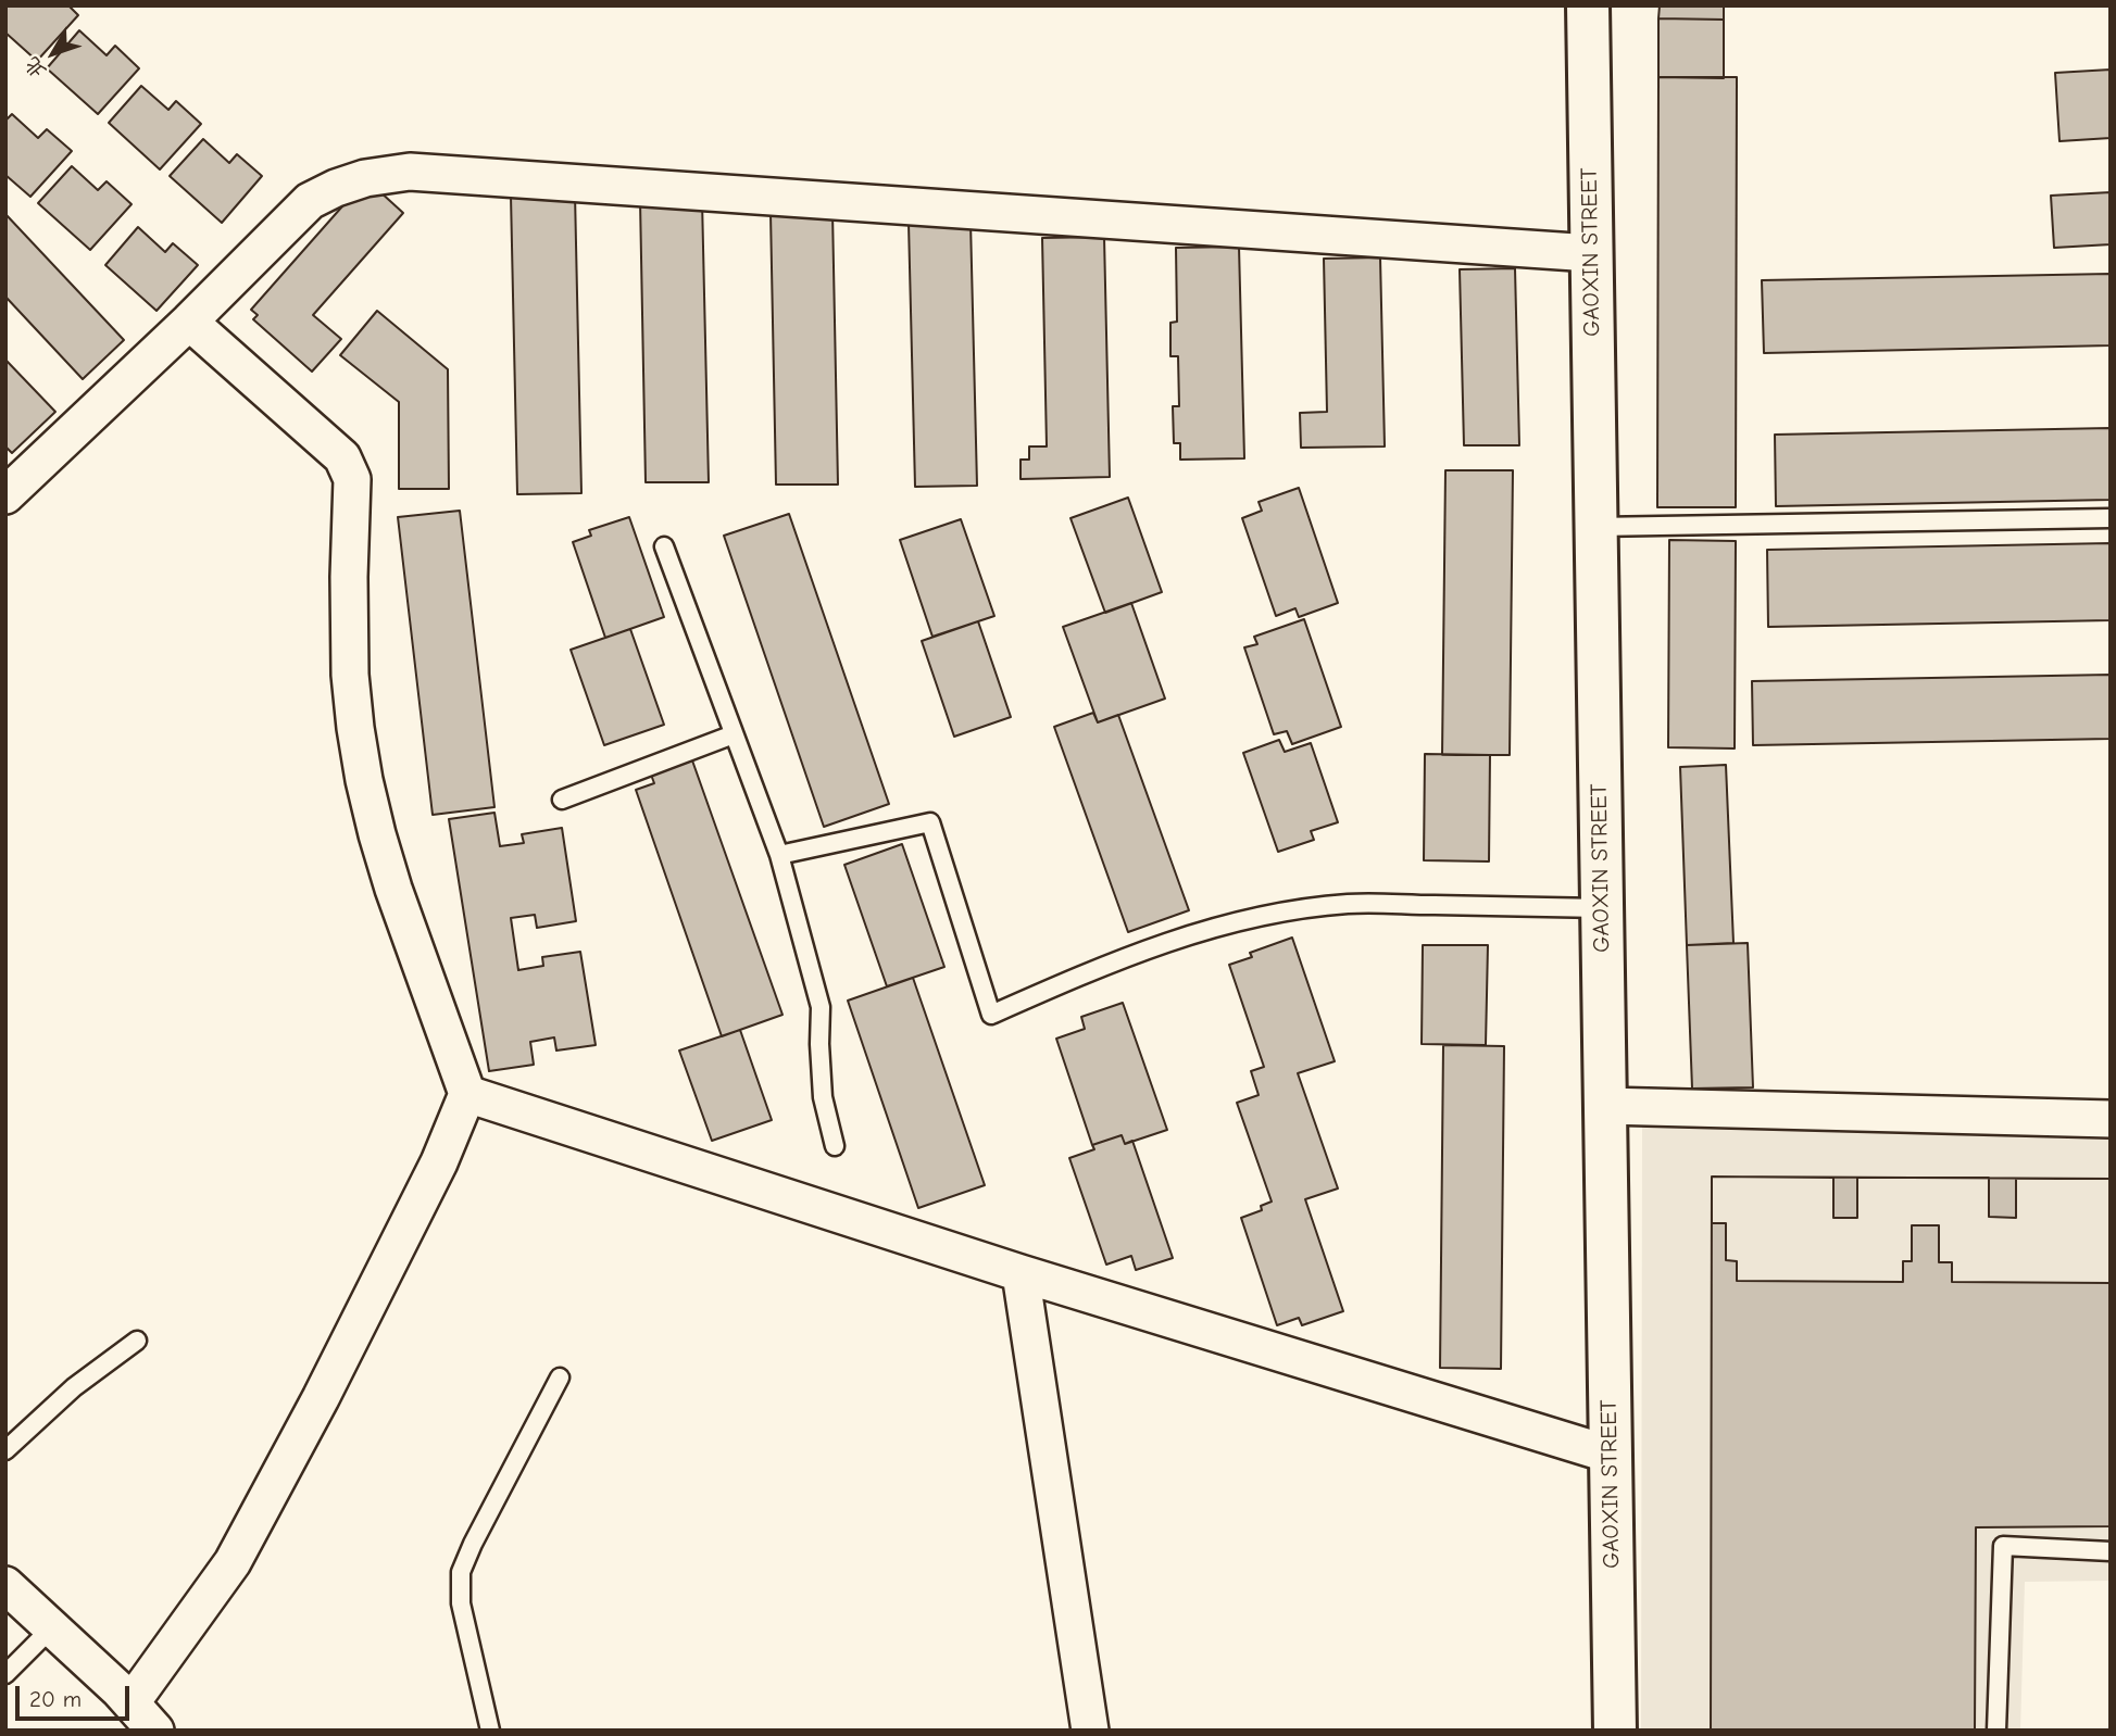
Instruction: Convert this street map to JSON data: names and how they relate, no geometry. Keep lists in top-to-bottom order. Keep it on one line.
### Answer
{"streets":{"street":["GAOXIN STREET"]},"scale_bar":"20 m","north":"bottom left"}
